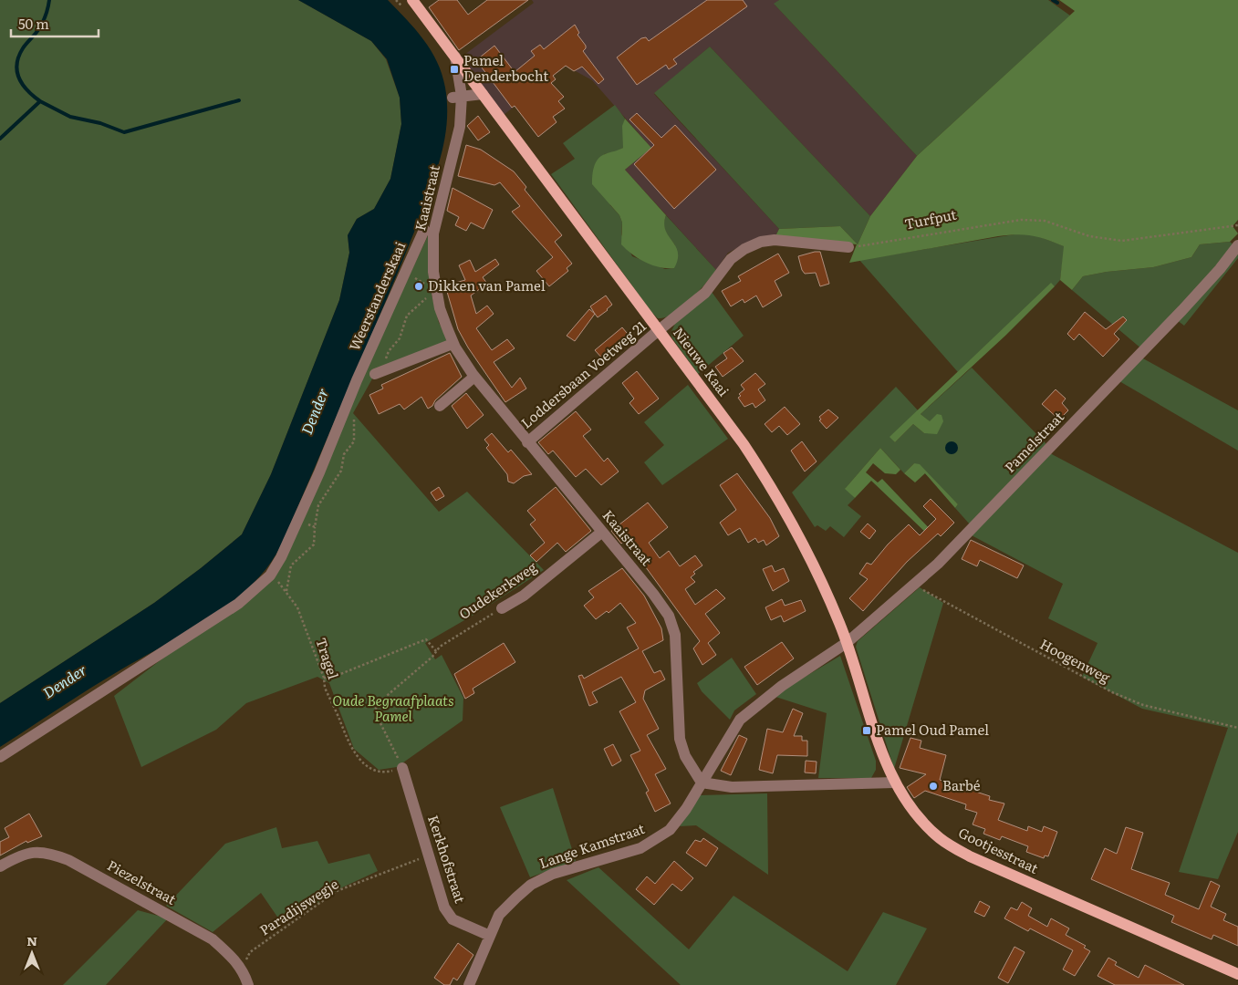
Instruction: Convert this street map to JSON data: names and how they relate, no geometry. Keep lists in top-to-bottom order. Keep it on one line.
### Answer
{"streets":{"main road":["Nieuwe Kaai","Gootjesstraat"],"street":["Kaaistraat","Weerstanderskaai","Loddersbaan Voetweg 21","Pamelstraat","Oudekerkweg","Lange Kamstraat","Kerkhofstraat","Piezelstraat"],"path":["Turfput","Tragel","Hoogenweg","Paradijswegje"]},"crossings":[["Kaaistraat","Nieuwe Kaai"],["Kaaistraat","Loddersbaan Voetweg 21"],["Kaaistraat","Oudekerkweg"],["Kaaistraat","Lange Kamstraat"],["Weerstanderskaai","Tragel"],["Nieuwe Kaai","Loddersbaan Voetweg 21"],["Nieuwe Kaai","Pamelstraat"],["Nieuwe Kaai","Lange Kamstraat"],["Nieuwe Kaai","Gootjesstraat"],["Pamelstraat","Hoogenweg"],["Pamelstraat","Lange Kamstraat"],["Oudekerkweg","Tragel"],["Oudekerkweg","Kerkhofstraat"],["Tragel","Kerkhofstraat"],["Lange Kamstraat","Kerkhofstraat"],["Kerkhofstraat","Paradijswegje"],["Piezelstraat","Paradijswegje"]],"water":["Dender"],"parks":["Oude Begraafplaats Pamel"],"places":{"transit":["Pamel Denderbocht","Pamel Oud Pamel"],"other":["Dikken van Pamel","Barbé"]},"scale_bar":"50 m","north":"top"}
